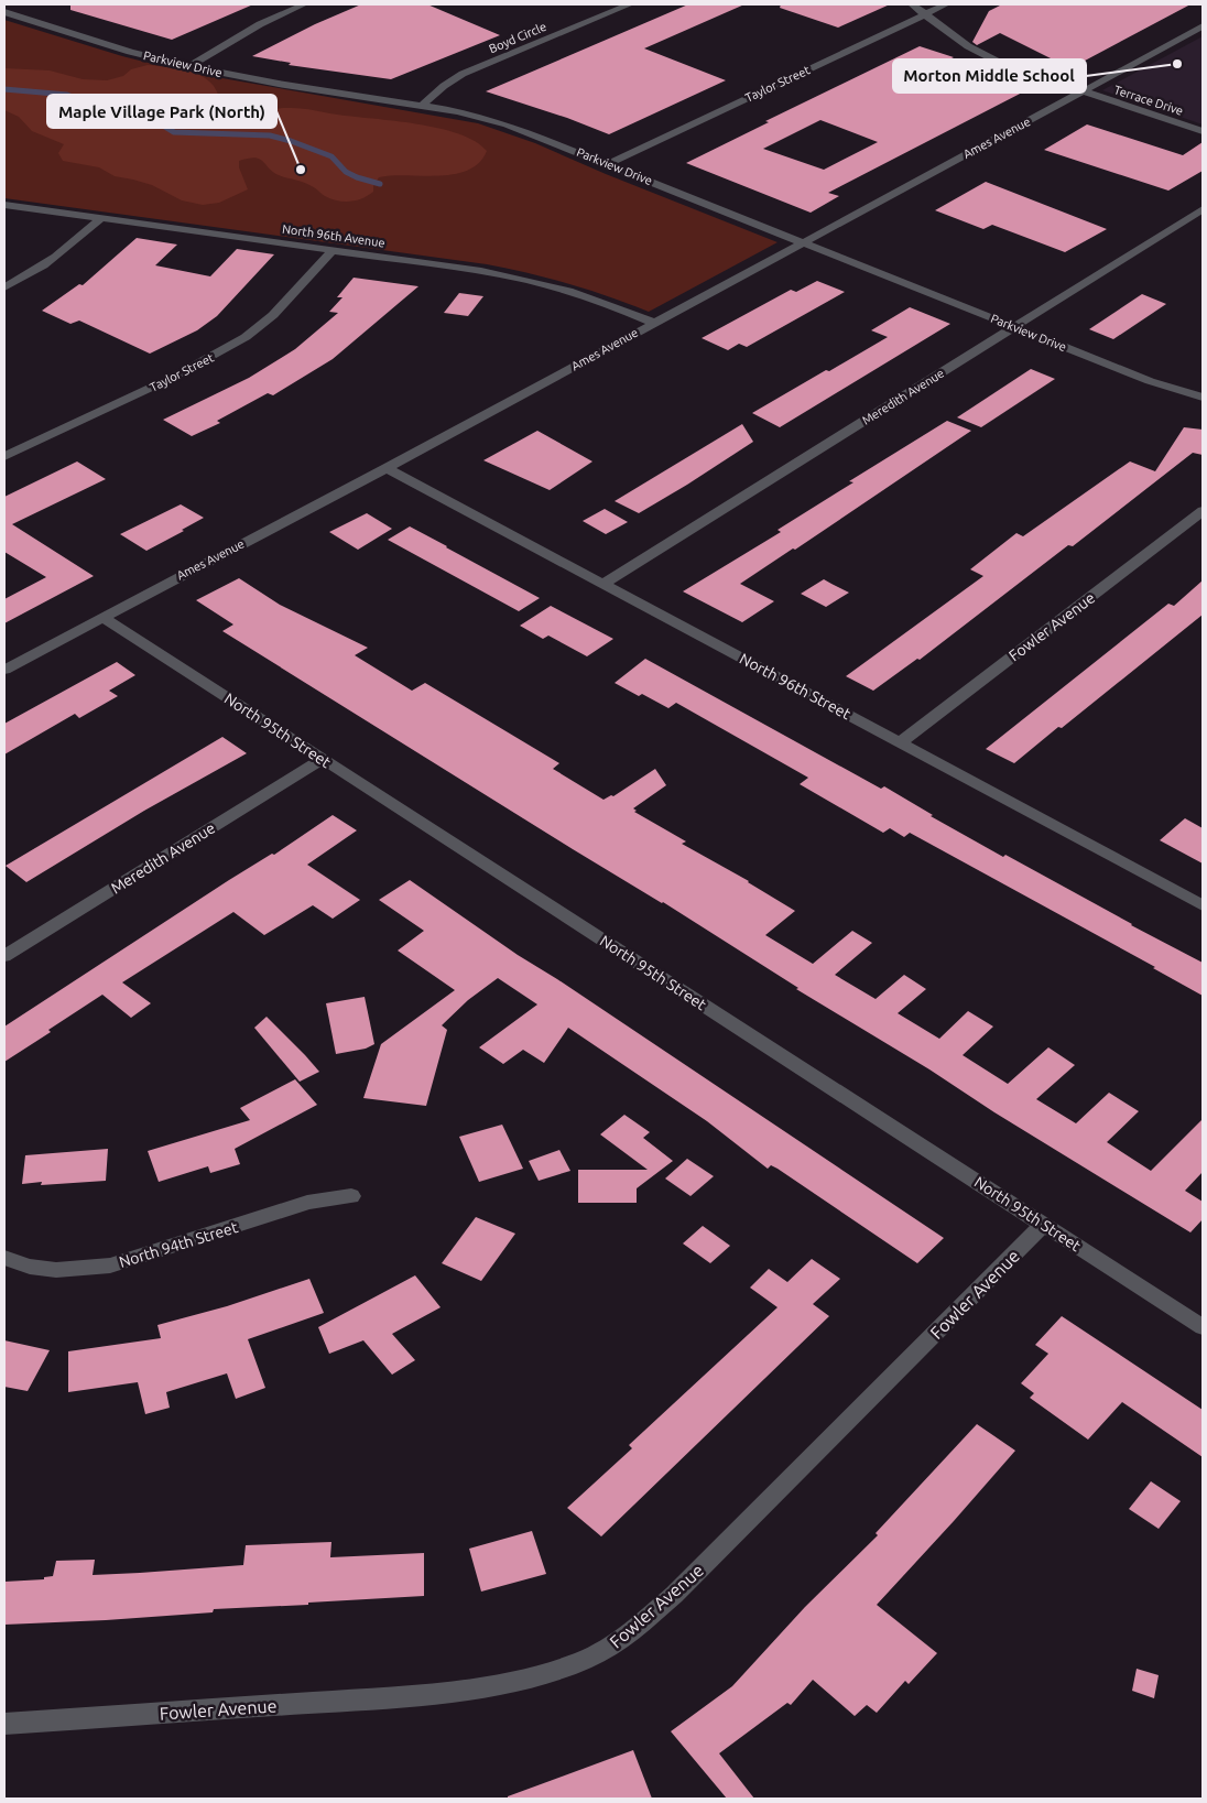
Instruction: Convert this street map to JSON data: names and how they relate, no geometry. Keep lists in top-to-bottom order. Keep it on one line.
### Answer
{"streets":{"street":["Boyd Circle","Parkview Drive","Taylor Street","Terrace Drive","Ames Avenue","North 96th Avenue","Meredith Avenue","Fowler Avenue","North 96th Street","North 95th Street","North 94th Street"]},"crossings":[["Boyd Circle","Parkview Drive"],["Parkview Drive","Taylor Street"],["Parkview Drive","Ames Avenue"],["Parkview Drive","Meredith Avenue"],["Taylor Street","Terrace Drive"],["Taylor Street","North 96th Avenue"],["Terrace Drive","Ames Avenue"],["Ames Avenue","North 96th Avenue"],["Ames Avenue","North 96th Street"],["Ames Avenue","North 95th Street"],["Meredith Avenue","North 96th Street"],["Meredith Avenue","North 95th Street"],["Fowler Avenue","North 96th Street"],["Fowler Avenue","North 95th Street"]],"places":["Morton Middle School","Maple Village Park (North)"]}
